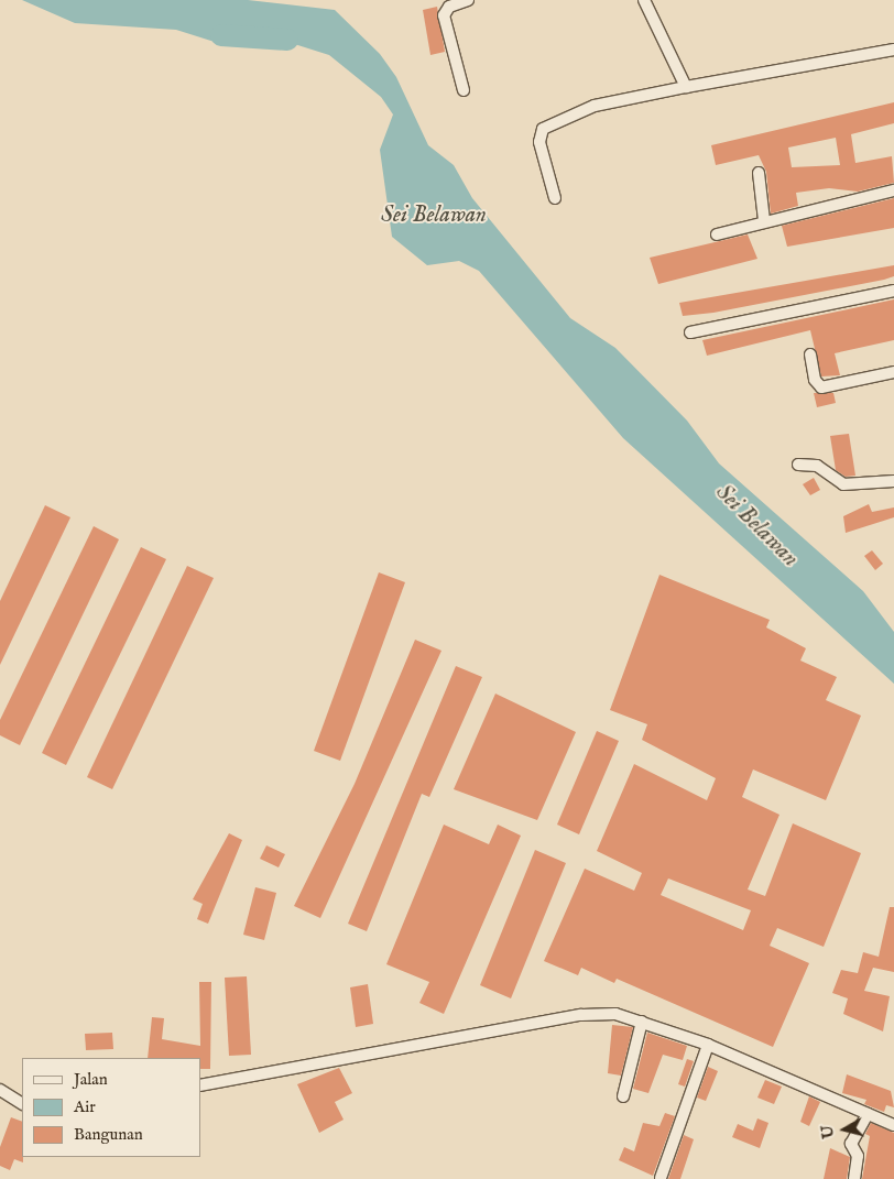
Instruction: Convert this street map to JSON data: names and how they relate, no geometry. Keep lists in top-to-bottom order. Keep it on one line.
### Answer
{"water":["Sei Belawan"],"legend":["Jalan","Air","Bangunan"],"north":"left"}
